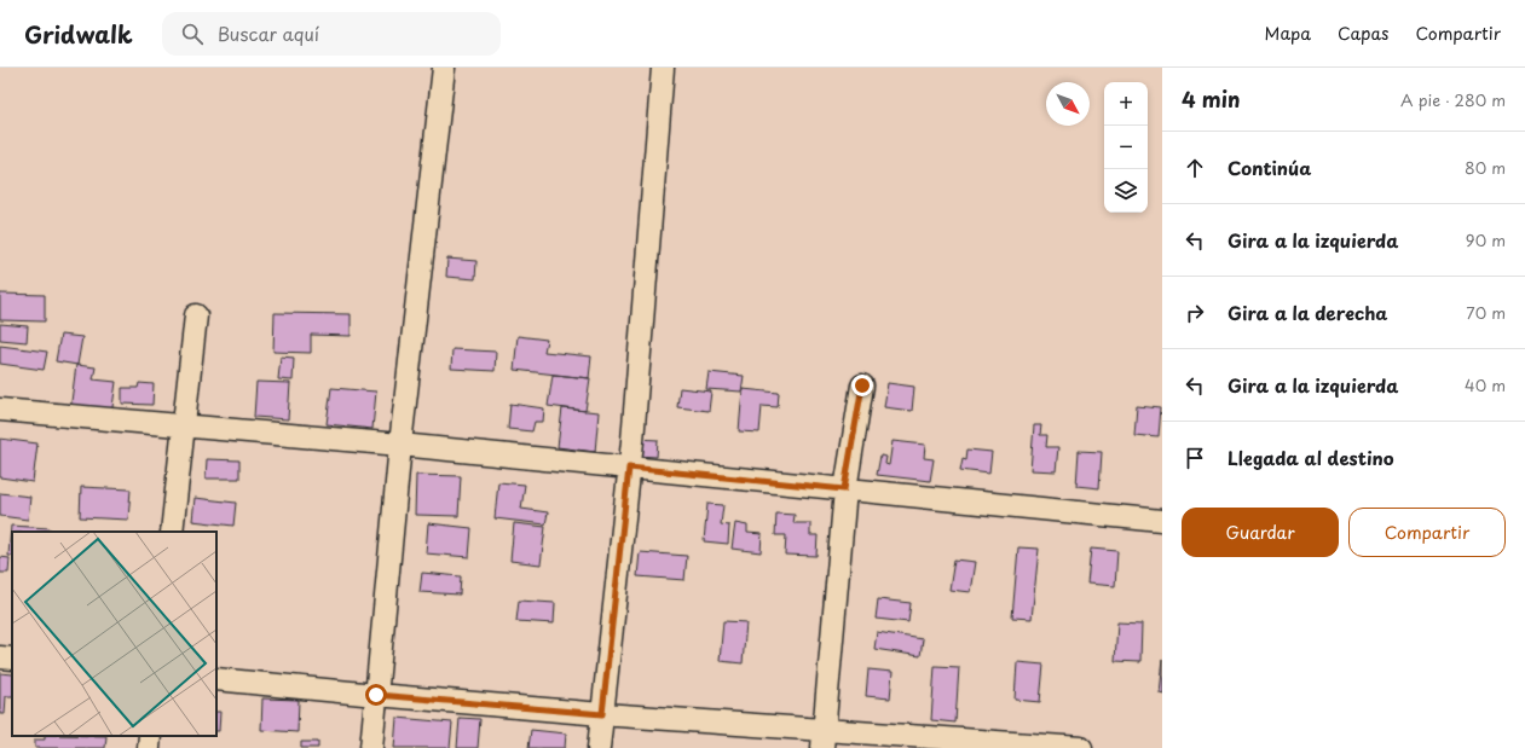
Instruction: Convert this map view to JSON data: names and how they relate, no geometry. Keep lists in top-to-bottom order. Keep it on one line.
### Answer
{"north":"bottom right","page":{"header":"Gridwalk","search":"Buscar aquí","nav":["Mapa","Capas","Compartir"],"heading":["4 min","A pie · 280 m"],"map_buttons":["+","−"],"list":[["Continúa","80 m"],["Gira a la izquierda","90 m"],["Gira a la derecha","70 m"],["Gira a la izquierda","40 m"],"Llegada al destino"],"buttons":["Guardar","Compartir"]}}
